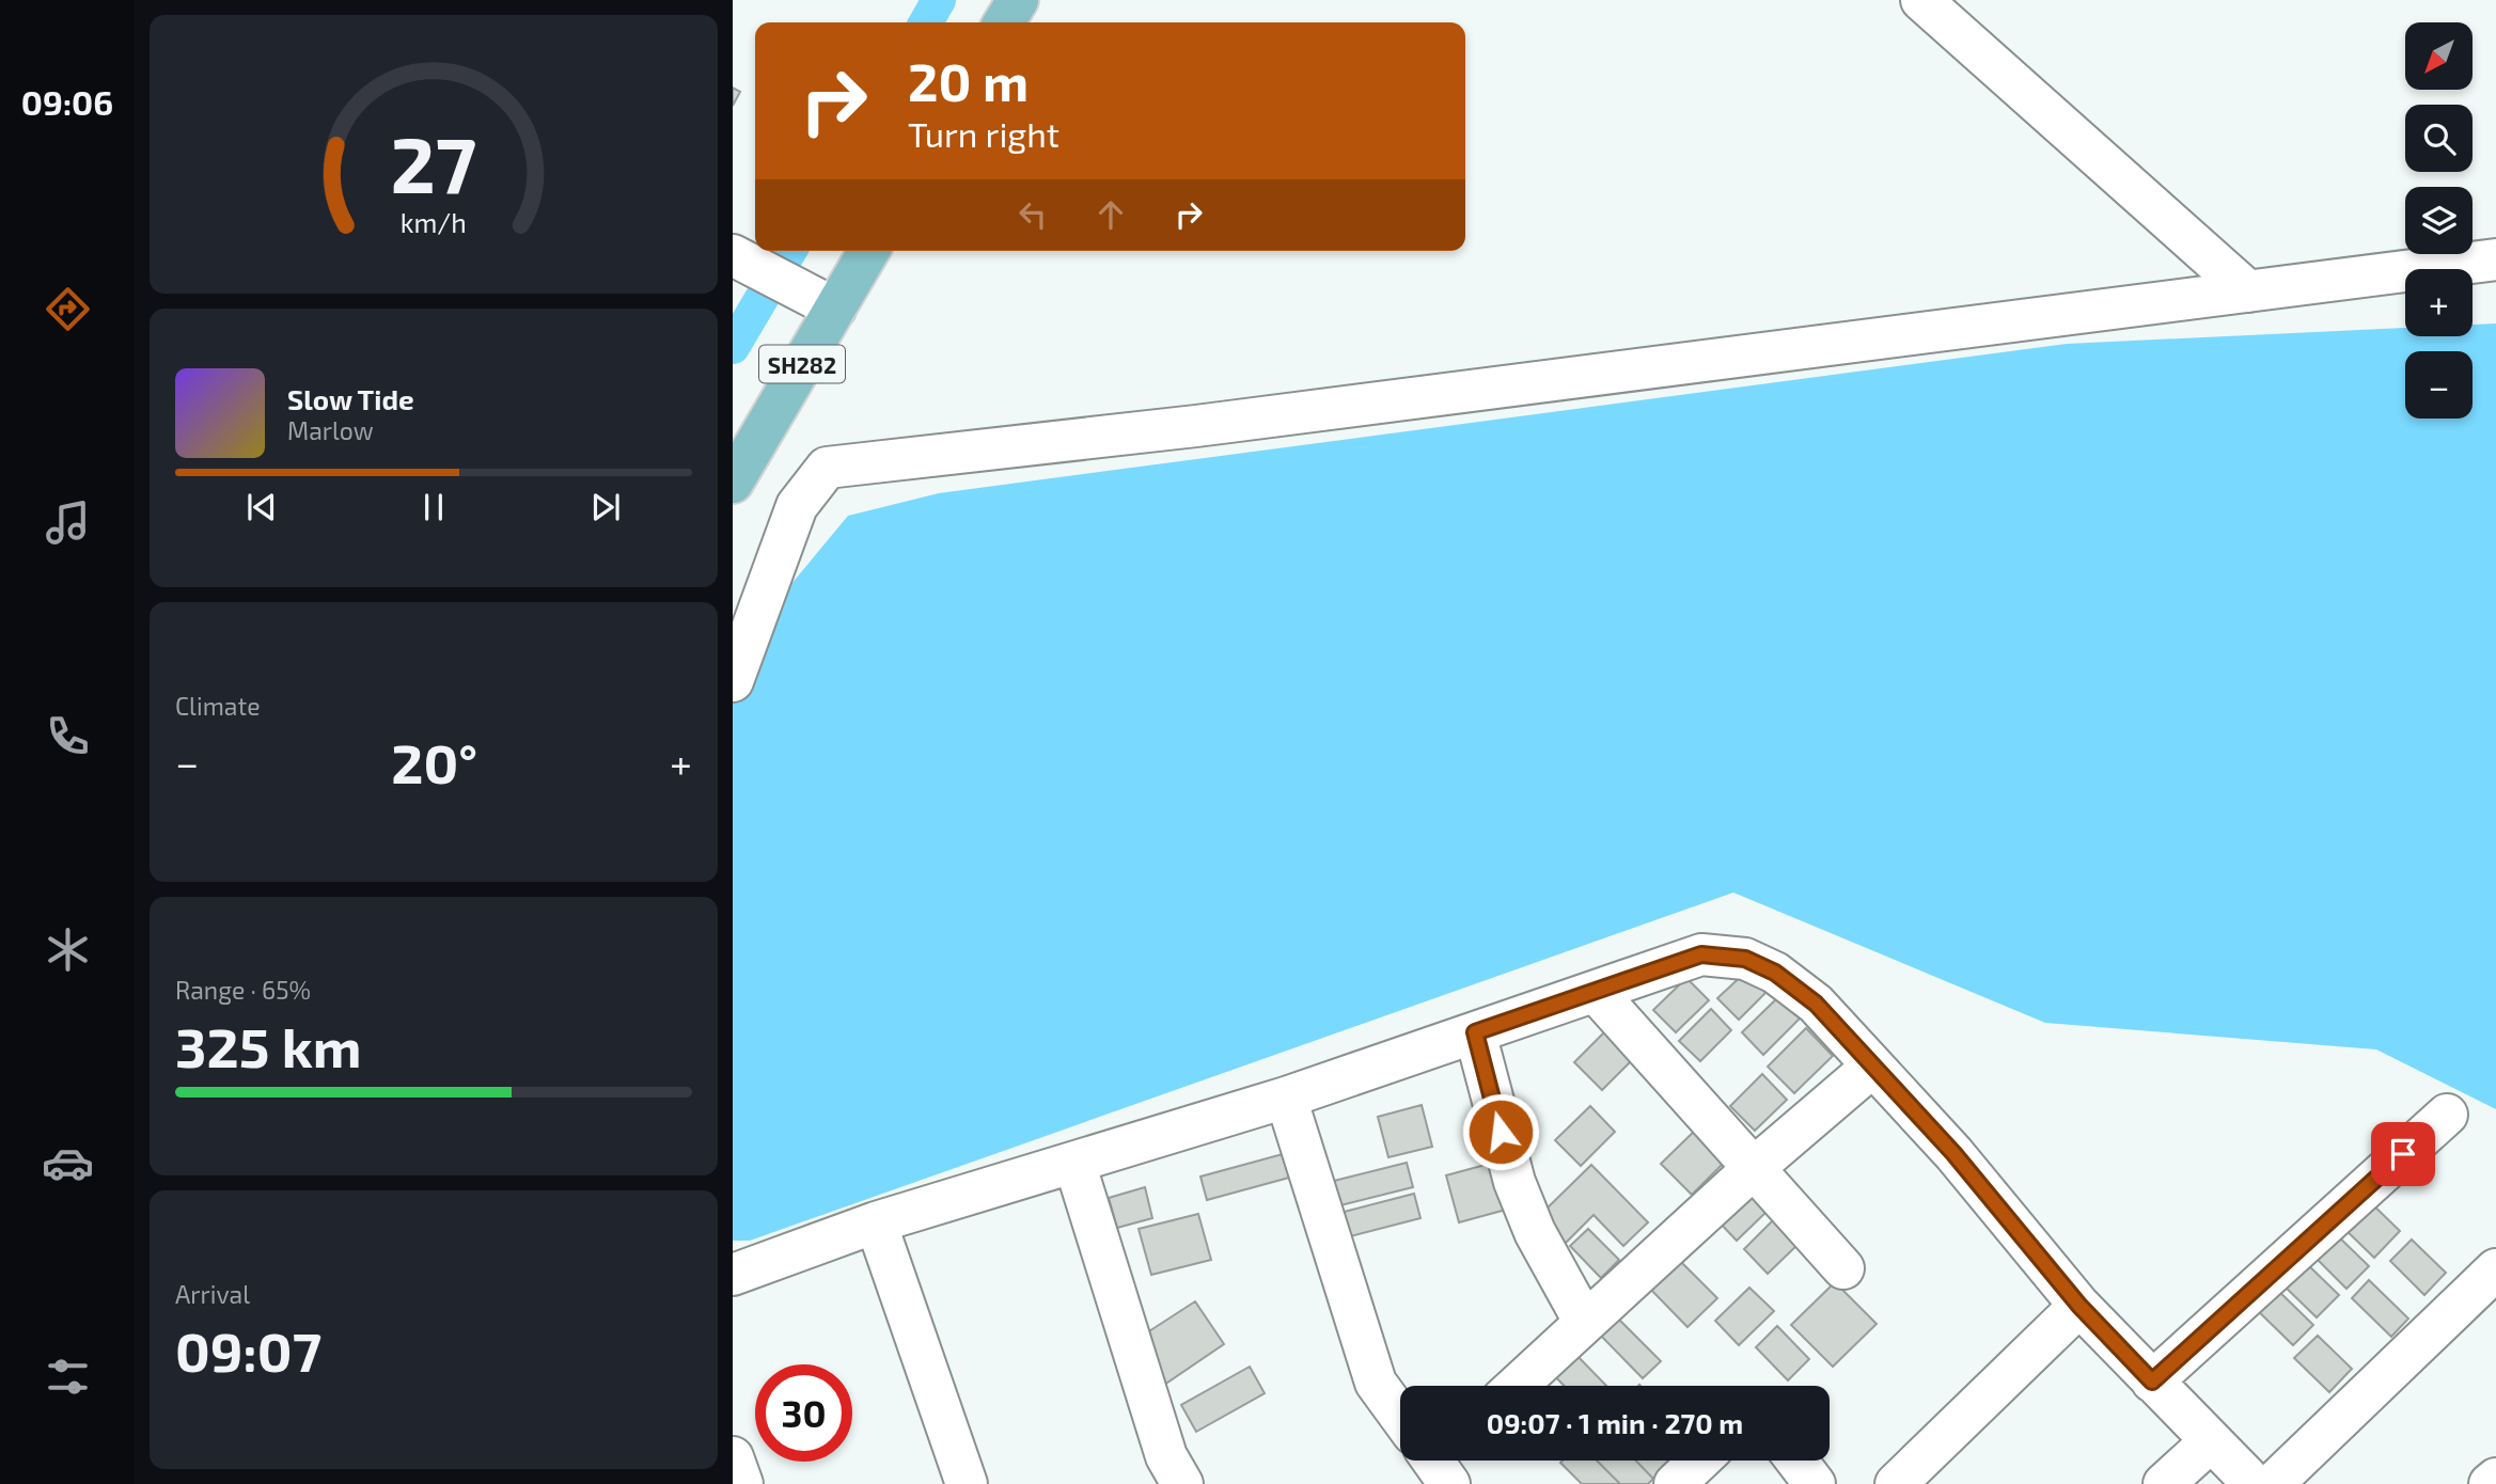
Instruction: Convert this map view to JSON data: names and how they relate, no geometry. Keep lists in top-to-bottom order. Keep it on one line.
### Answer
{"streets":{"main road":["SH282"]},"north":"bottom left","page":{"tabs":"09:06","map_buttons":["+","−"],"turn":["20 m","Turn right"],"song":["Slow Tide","Marlow"],"tile":["Climate",["Range · 65%","325 km"],["Arrival","09:07"]],"heat":["−","20°","+"],"limit":"30","trip":"09:07 · 1 min · 270 m","gauge":["27","km/h"]}}
